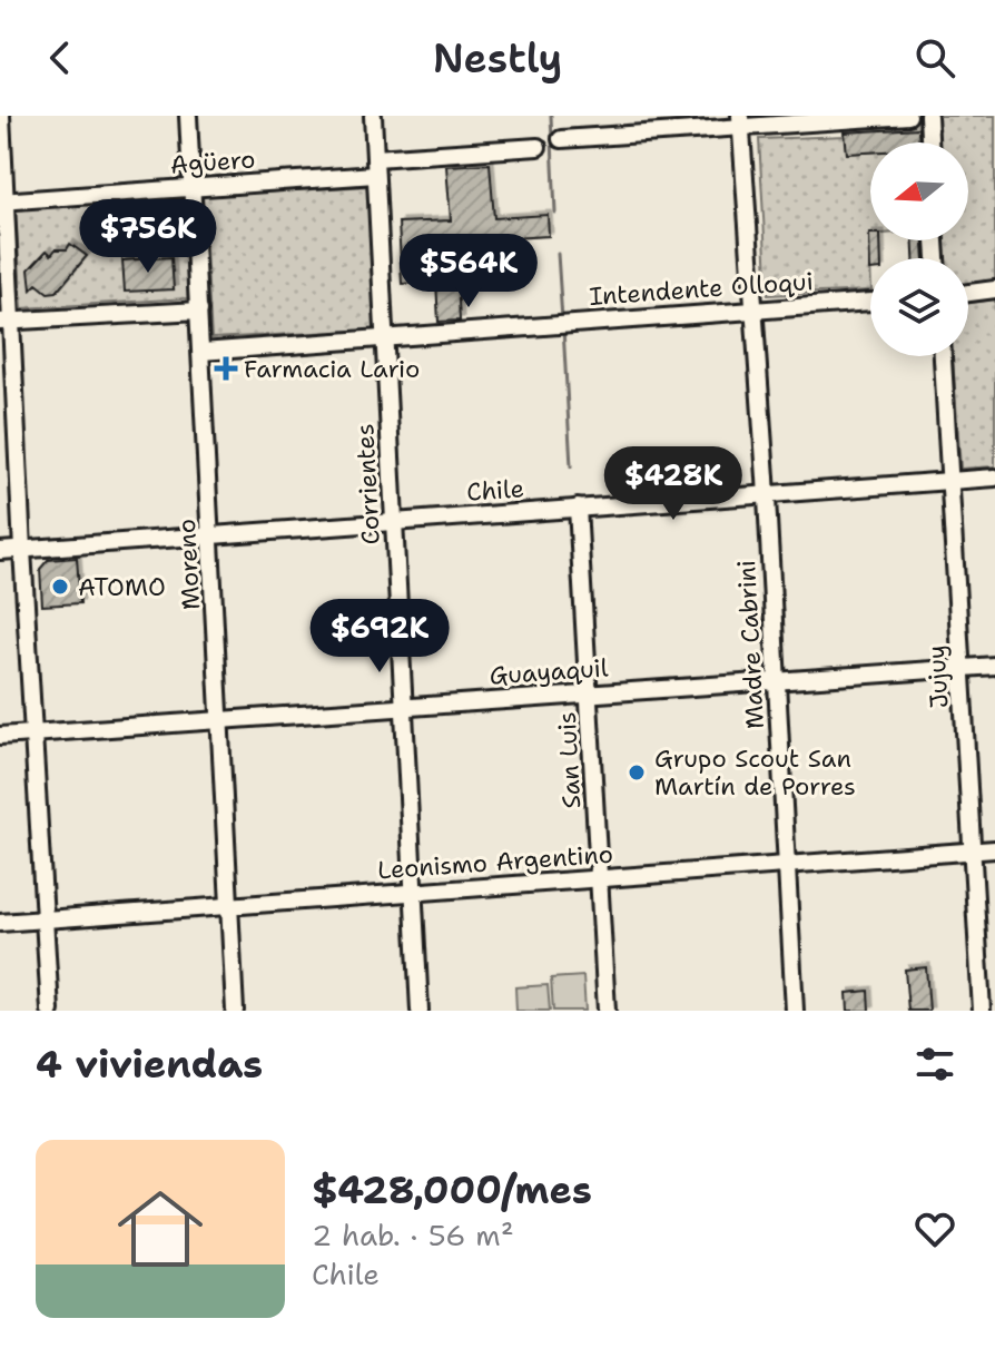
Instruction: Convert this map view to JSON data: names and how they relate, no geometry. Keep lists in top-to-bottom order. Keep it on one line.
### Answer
{"streets":{"street":["Agüero","Intendente Olloqui","Corrientes","Chile","Moreno","Madre Cabrini","Guayaquil","Jujuy","San Luis","Leonismo Argentino"]},"crossings":[["Agüero","Corrientes"],["Agüero","Moreno"],["Intendente Olloqui","Corrientes"],["Intendente Olloqui","Moreno"],["Intendente Olloqui","Madre Cabrini"],["Corrientes","Chile"],["Corrientes","Guayaquil"],["Corrientes","Leonismo Argentino"],["Chile","Moreno"],["Chile","Madre Cabrini"],["Chile","Jujuy"],["Chile","San Luis"],["Moreno","Guayaquil"],["Moreno","Leonismo Argentino"],["Madre Cabrini","Guayaquil"],["Madre Cabrini","Leonismo Argentino"],["Guayaquil","Jujuy"],["Guayaquil","San Luis"],["Jujuy","Leonismo Argentino"],["San Luis","Leonismo Argentino"]],"places":{"health":["Farmacia Lario"],"other":["ATOMO","Grupo Scout San Martín de Porres"]},"north":"left","page":{"header":"Nestly","price":["$756K","$564K","$428K","$692K"],"heading":"4 viviendas","list":[{"name":"$428,000/mes","note":"2 hab. · 56 m² · Chile"}]}}
